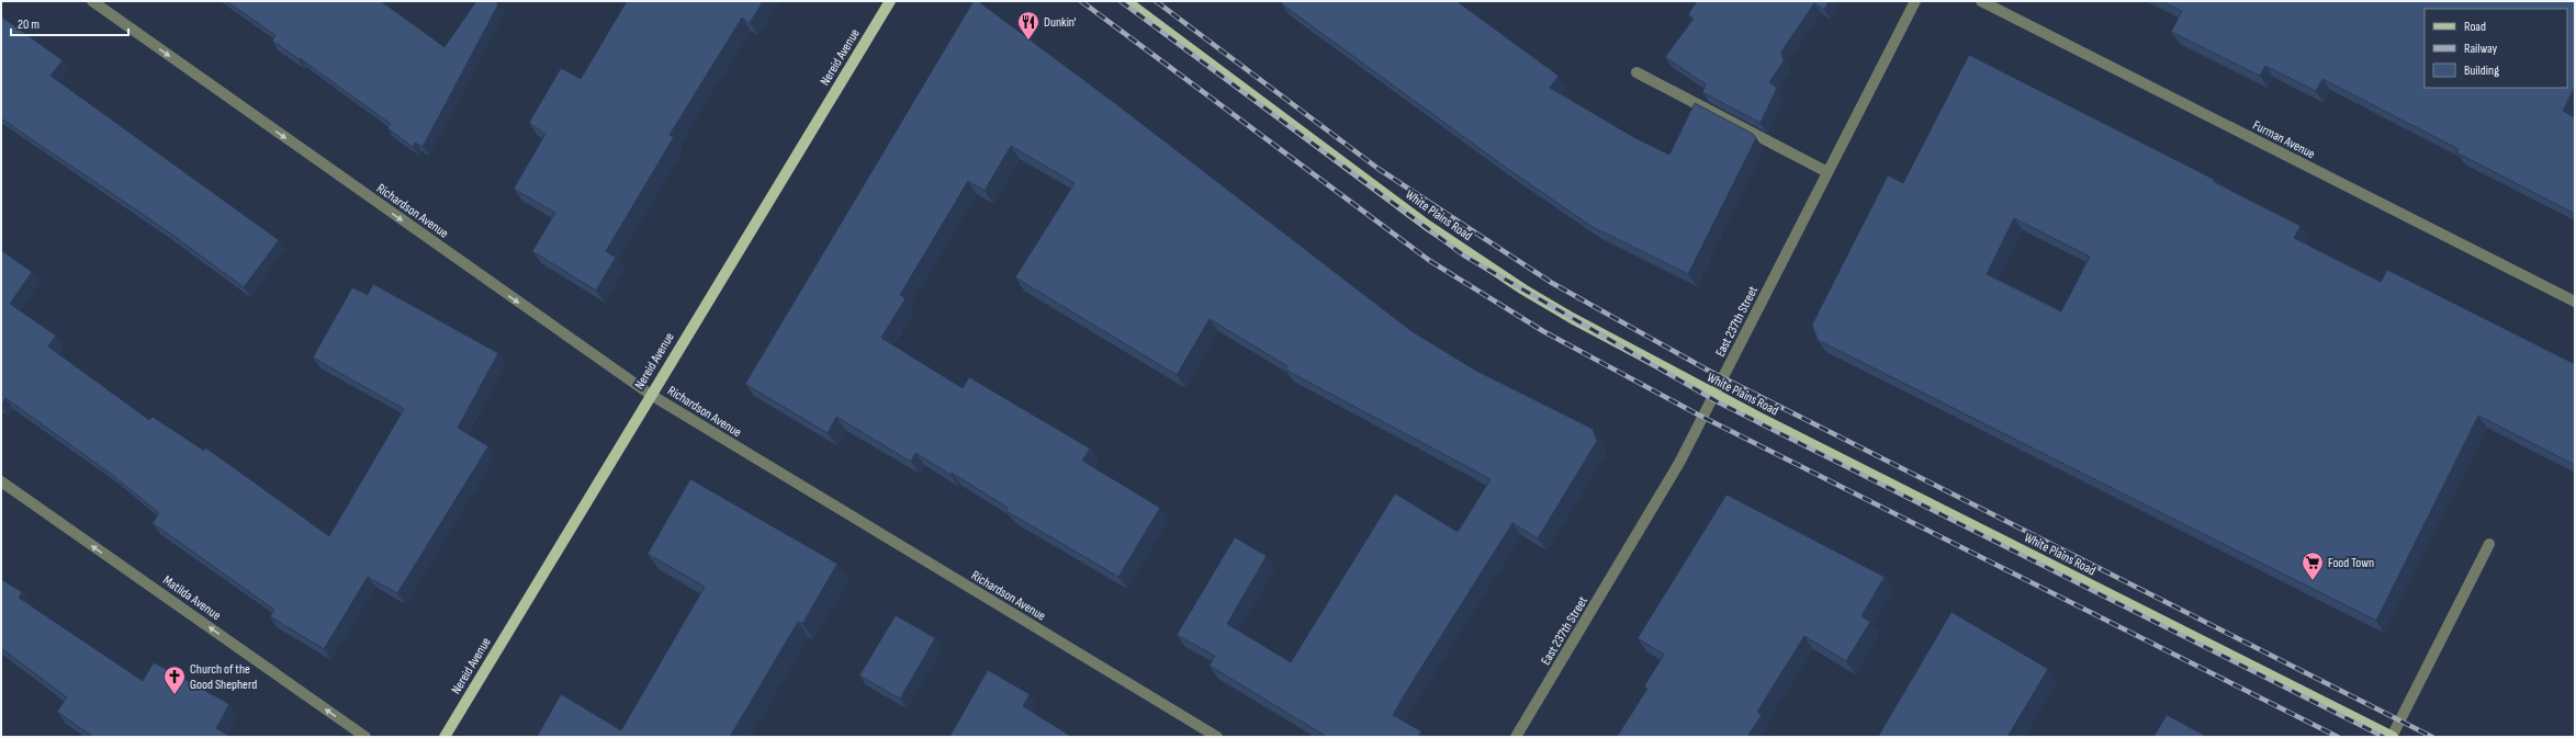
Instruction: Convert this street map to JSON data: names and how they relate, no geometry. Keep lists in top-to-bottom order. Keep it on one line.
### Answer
{"streets":{"main road":["Nereid Avenue","White Plains Road"],"street":["Furman Avenue","Richardson Avenue","East 237th Street","Matilda Avenue"]},"crossings":[["Nereid Avenue","Richardson Avenue"],["White Plains Road","East 237th Street"]],"one_way":["Richardson Avenue","Matilda Avenue"],"places":{"restaurant":["Dunkin'"],"supermarket":["Food Town"],"church":["Church of the Good Shepherd"]},"legend":["Road","Railway","Building"],"scale_bar":"20 m"}
